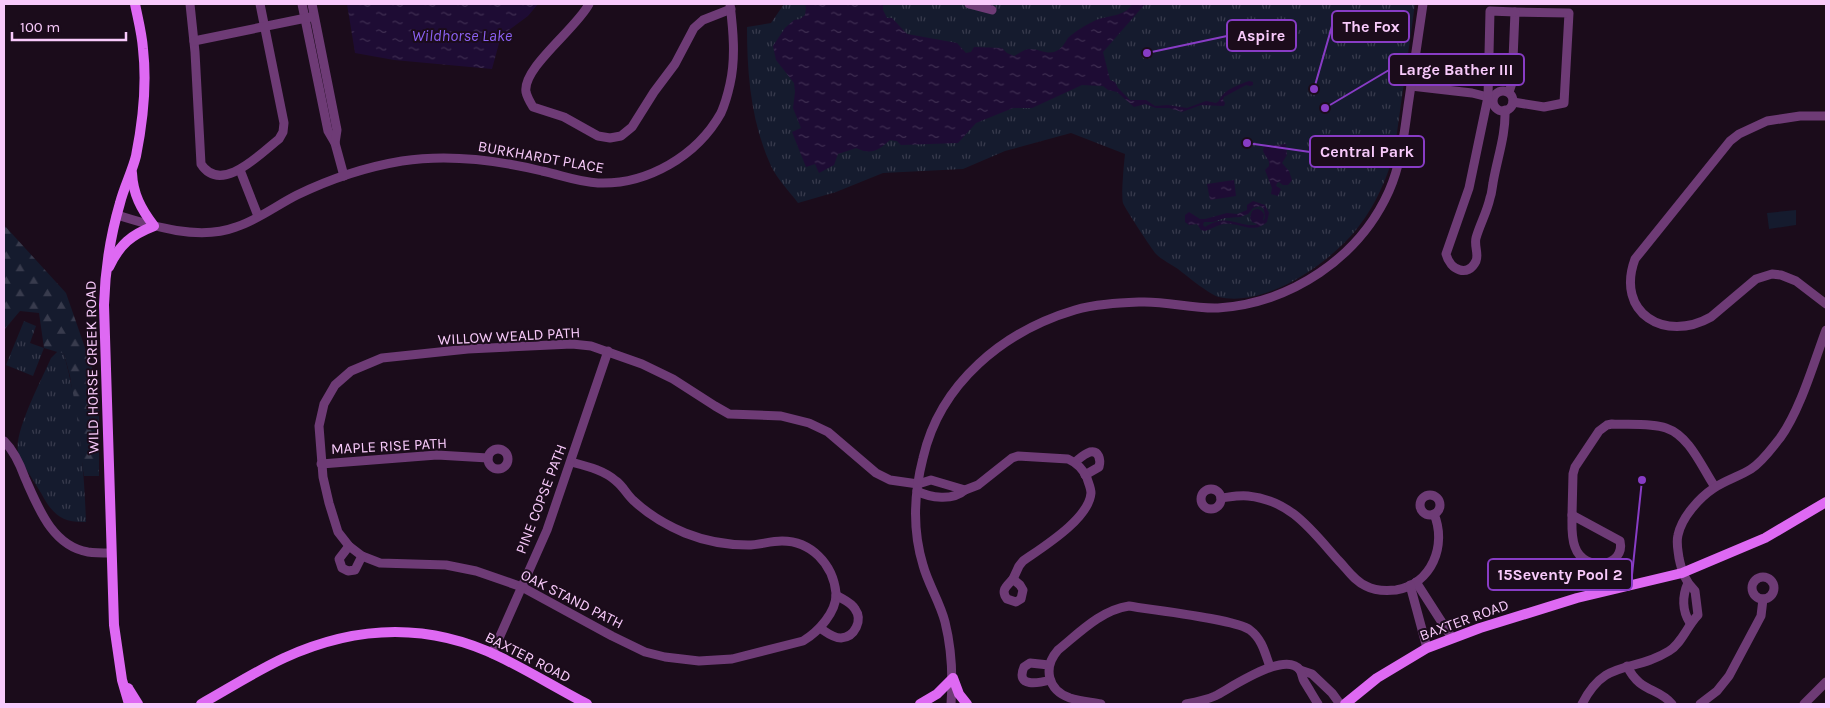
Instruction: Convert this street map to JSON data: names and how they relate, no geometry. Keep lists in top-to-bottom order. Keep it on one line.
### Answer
{"streets":{"main road":["WILD HORSE CREEK ROAD","BAXTER ROAD"],"street":["BURKHARDT PLACE","WILLOW WEALD PATH","MAPLE RISE PATH","PINE COPSE PATH","OAK STAND PATH"]},"crossings":[["BURKHARDT PLACE","WILD HORSE CREEK ROAD"],["WILLOW WEALD PATH","MAPLE RISE PATH"],["WILLOW WEALD PATH","PINE COPSE PATH"],["WILLOW WEALD PATH","OAK STAND PATH"],["MAPLE RISE PATH","OAK STAND PATH"],["PINE COPSE PATH","OAK STAND PATH"],["PINE COPSE PATH","BAXTER ROAD"]],"water":["Wildhorse Lake"],"places":["Aspire","The Fox","Large Bather III","Central Park","15Seventy Pool 2"],"scale_bar":"100 m"}
